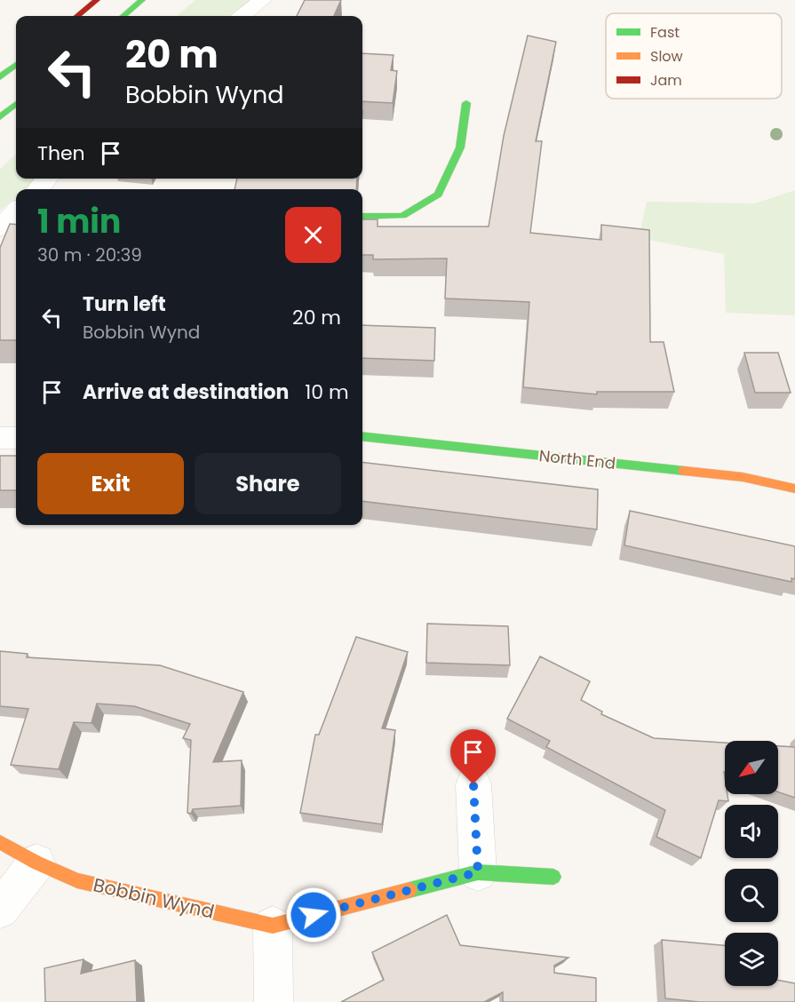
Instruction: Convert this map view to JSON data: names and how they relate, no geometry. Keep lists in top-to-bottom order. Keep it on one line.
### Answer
{"streets":{"main road":["North End","Bobbin Wynd"]},"legend":["Fast","Slow","Jam"],"north":"bottom left","page":{"turn":["20 m","Bobbin Wynd"],"then":"Then","heading":["1 min","30 m · 20:39"],"list":[{"name":"Turn left","note":"Bobbin Wynd","value":"20 m"},{"name":"Arrive at destination","value":"10 m"}],"buttons":["Exit","Share"]}}
